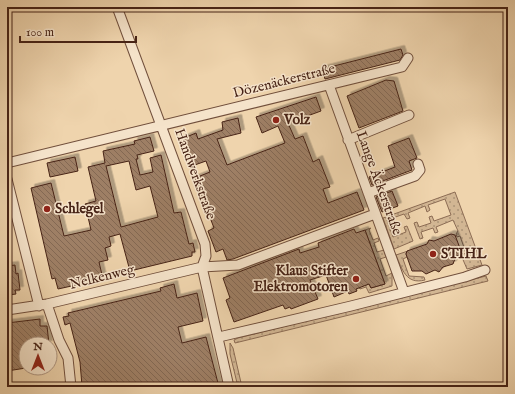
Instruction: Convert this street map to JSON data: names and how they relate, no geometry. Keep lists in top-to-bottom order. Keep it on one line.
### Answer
{"streets":{"street":["Dözenäckerstraße","Handwerkstraße","Lange Äckerstraße","Nelkenweg"]},"crossings":[["Dözenäckerstraße","Handwerkstraße"],["Dözenäckerstraße","Lange Äckerstraße"],["Handwerkstraße","Nelkenweg"],["Lange Äckerstraße","Nelkenweg"]],"places":["Volz","Schlegel","STIHL","Klaus Stifter Elektromotoren"],"scale_bar":"100 m","north":"top"}
